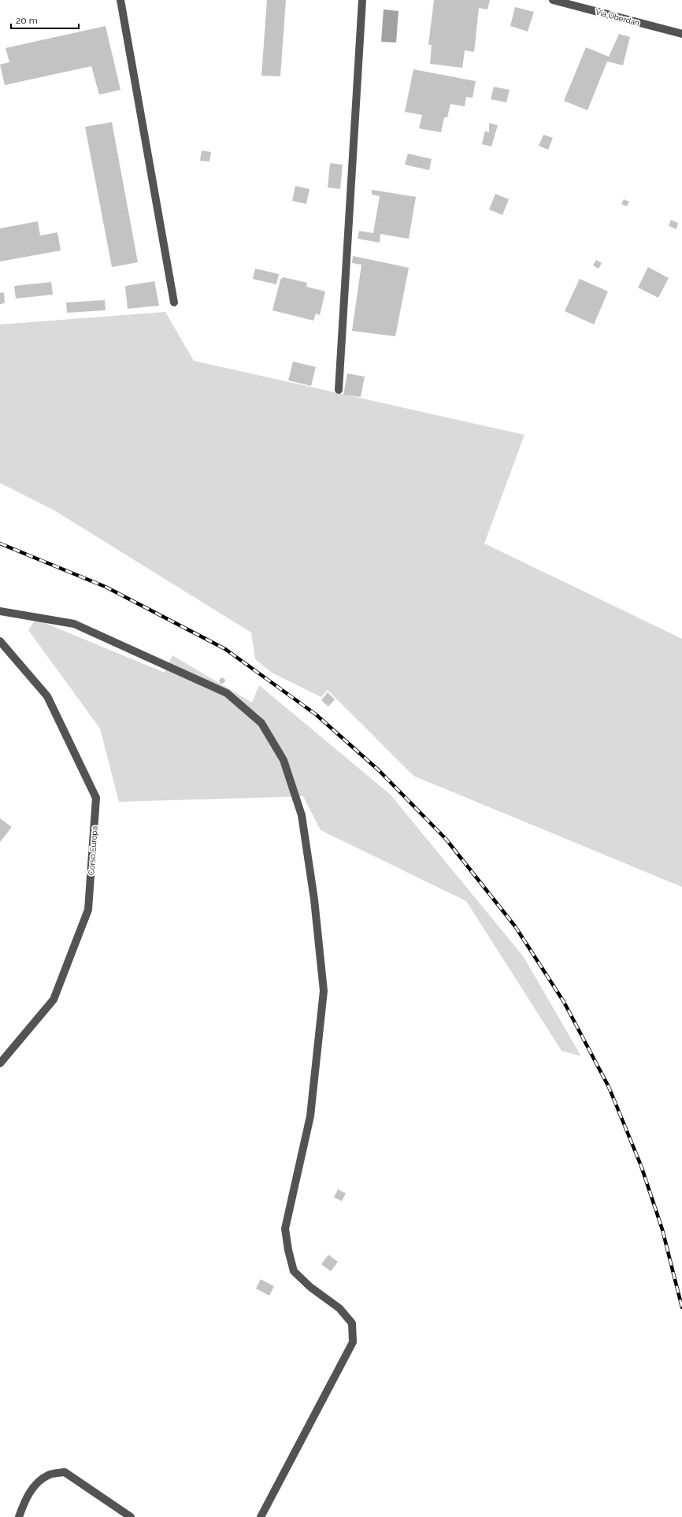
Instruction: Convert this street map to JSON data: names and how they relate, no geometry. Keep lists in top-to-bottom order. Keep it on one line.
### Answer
{"streets":{"street":["Via Oberdan","Corso Europa"]},"scale_bar":"20 m"}
